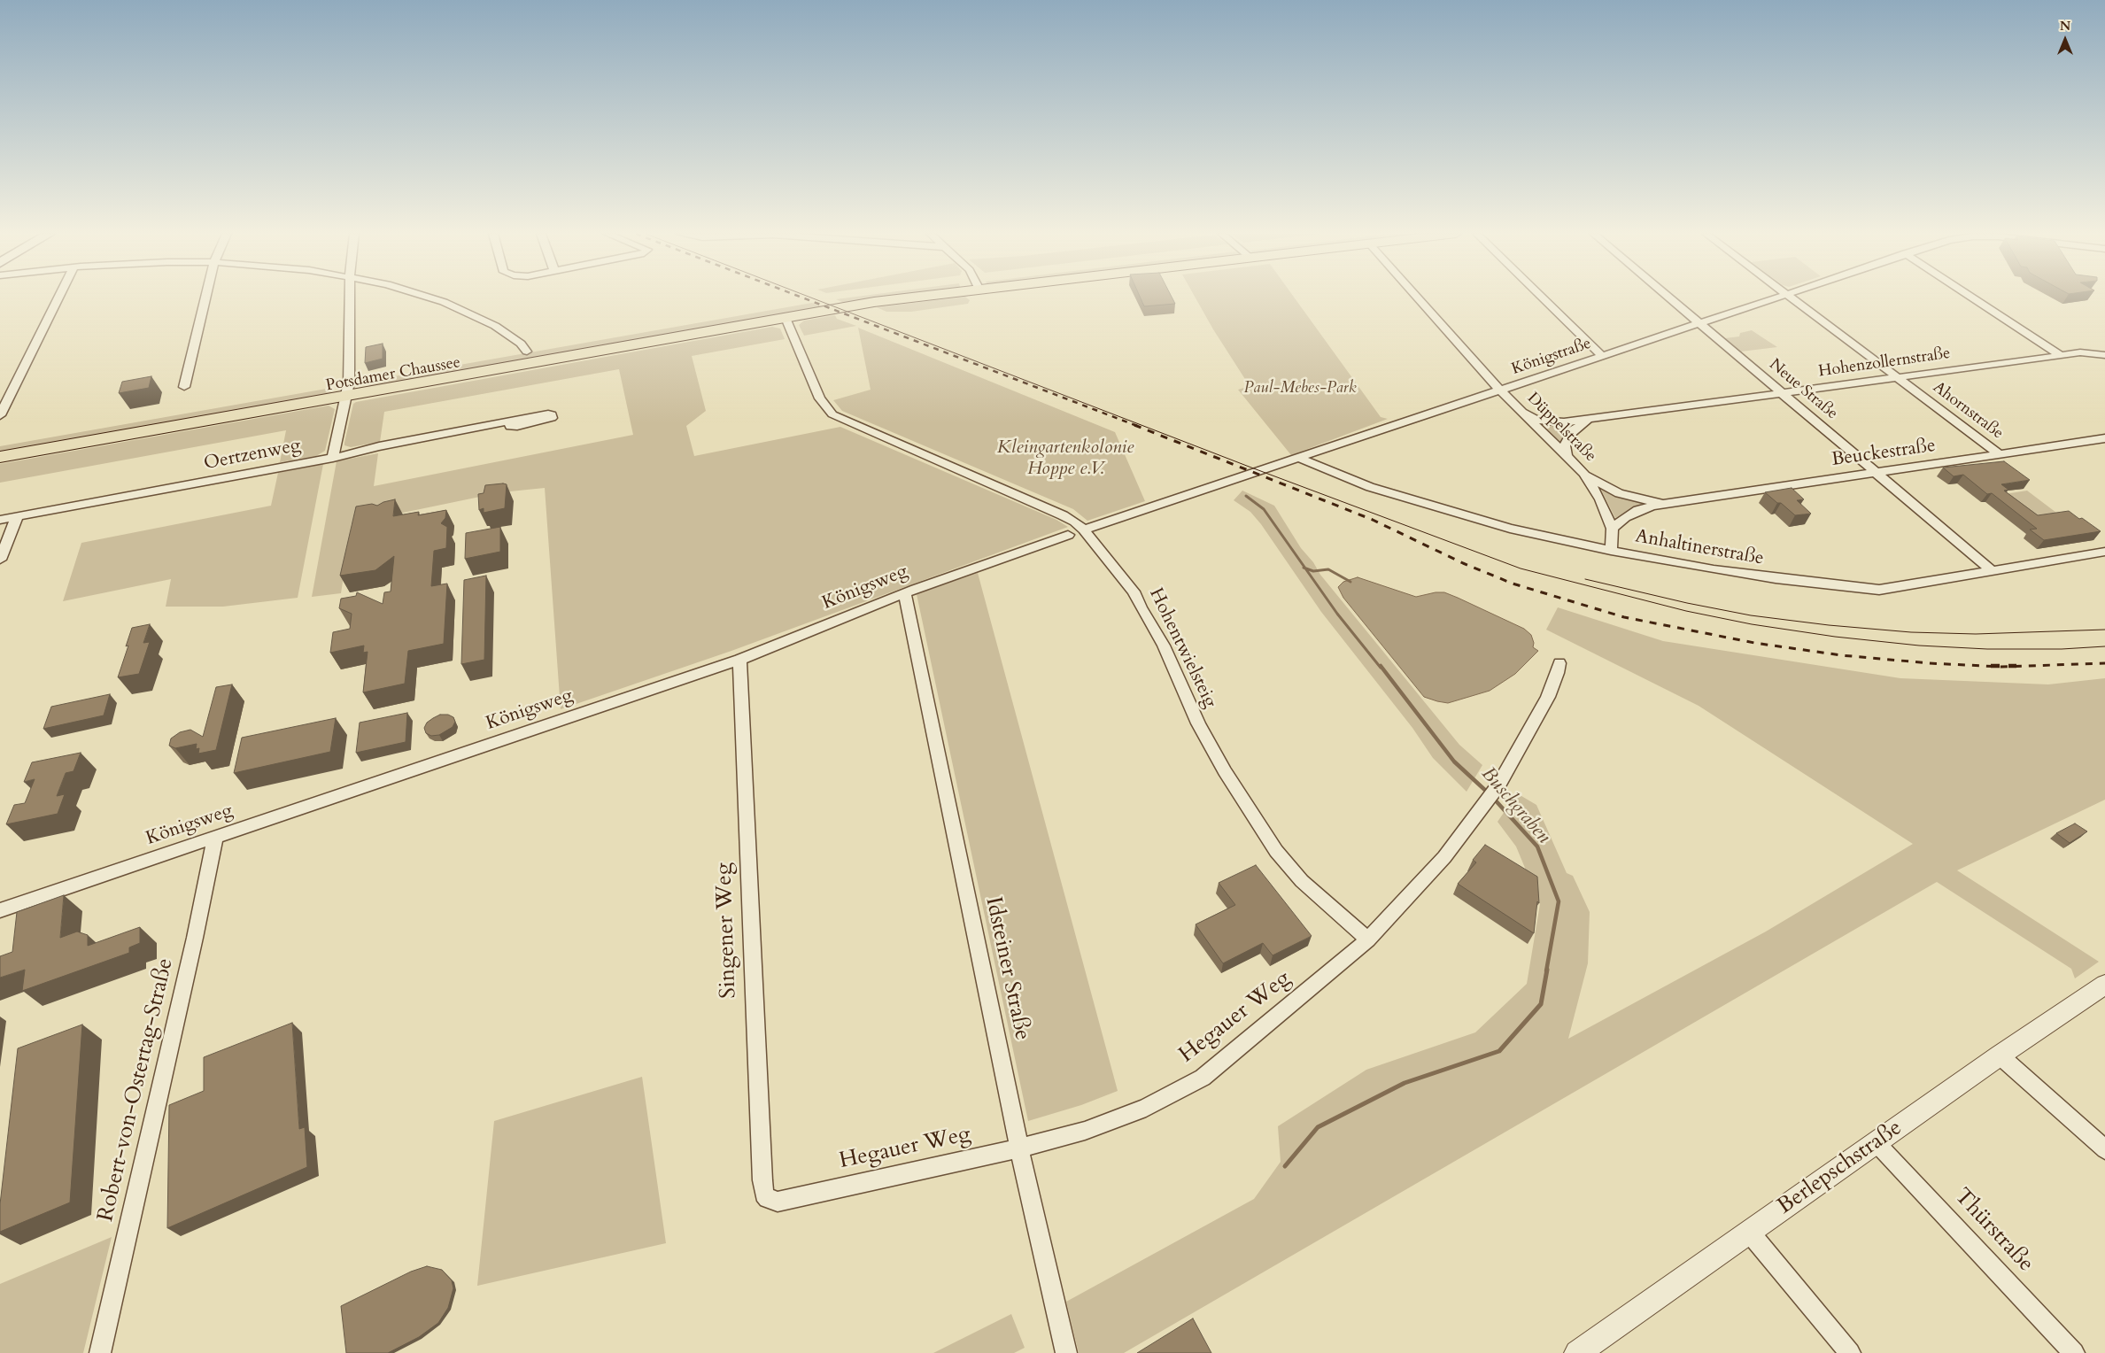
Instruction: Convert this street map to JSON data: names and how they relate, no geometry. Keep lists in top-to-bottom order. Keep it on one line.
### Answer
{"streets":{"main road":["Potsdamer Chaussee"],"street":["Königstraße","Hohenzollernstraße","Neue Straße","Ahornstraße","Düppelstraße","Beuckestraße","Oertzenweg","Anhaltinerstraße","Königsweg","Hohentwielsteig","Singener Weg","Idsteiner Straße","Hegauer Weg","Robert-von-Ostertag-Straße","Berlepschstraße","Thürstraße"]},"crossings":[["Königstraße","Neue Straße"],["Königstraße","Düppelstraße"],["Königstraße","Anhaltinerstraße"],["Königstraße","Hohentwielsteig"],["Hohenzollernstraße","Neue Straße"],["Hohenzollernstraße","Ahornstraße"],["Hohenzollernstraße","Düppelstraße"],["Potsdamer Chaussee","Hohentwielsteig"],["Neue Straße","Beuckestraße"],["Neue Straße","Anhaltinerstraße"],["Ahornstraße","Beuckestraße"],["Düppelstraße","Beuckestraße"],["Düppelstraße","Anhaltinerstraße"],["Königsweg","Singener Weg"],["Königsweg","Idsteiner Straße"],["Königsweg","Robert-von-Ostertag-Straße"],["Hohentwielsteig","Hegauer Weg"],["Singener Weg","Hegauer Weg"],["Idsteiner Straße","Hegauer Weg"],["Berlepschstraße","Thürstraße"]],"water":["Buschgraben"],"parks":["Paul-Mebes-Park","Kleingartenkolonie Hoppe e.V."],"north":"top"}
